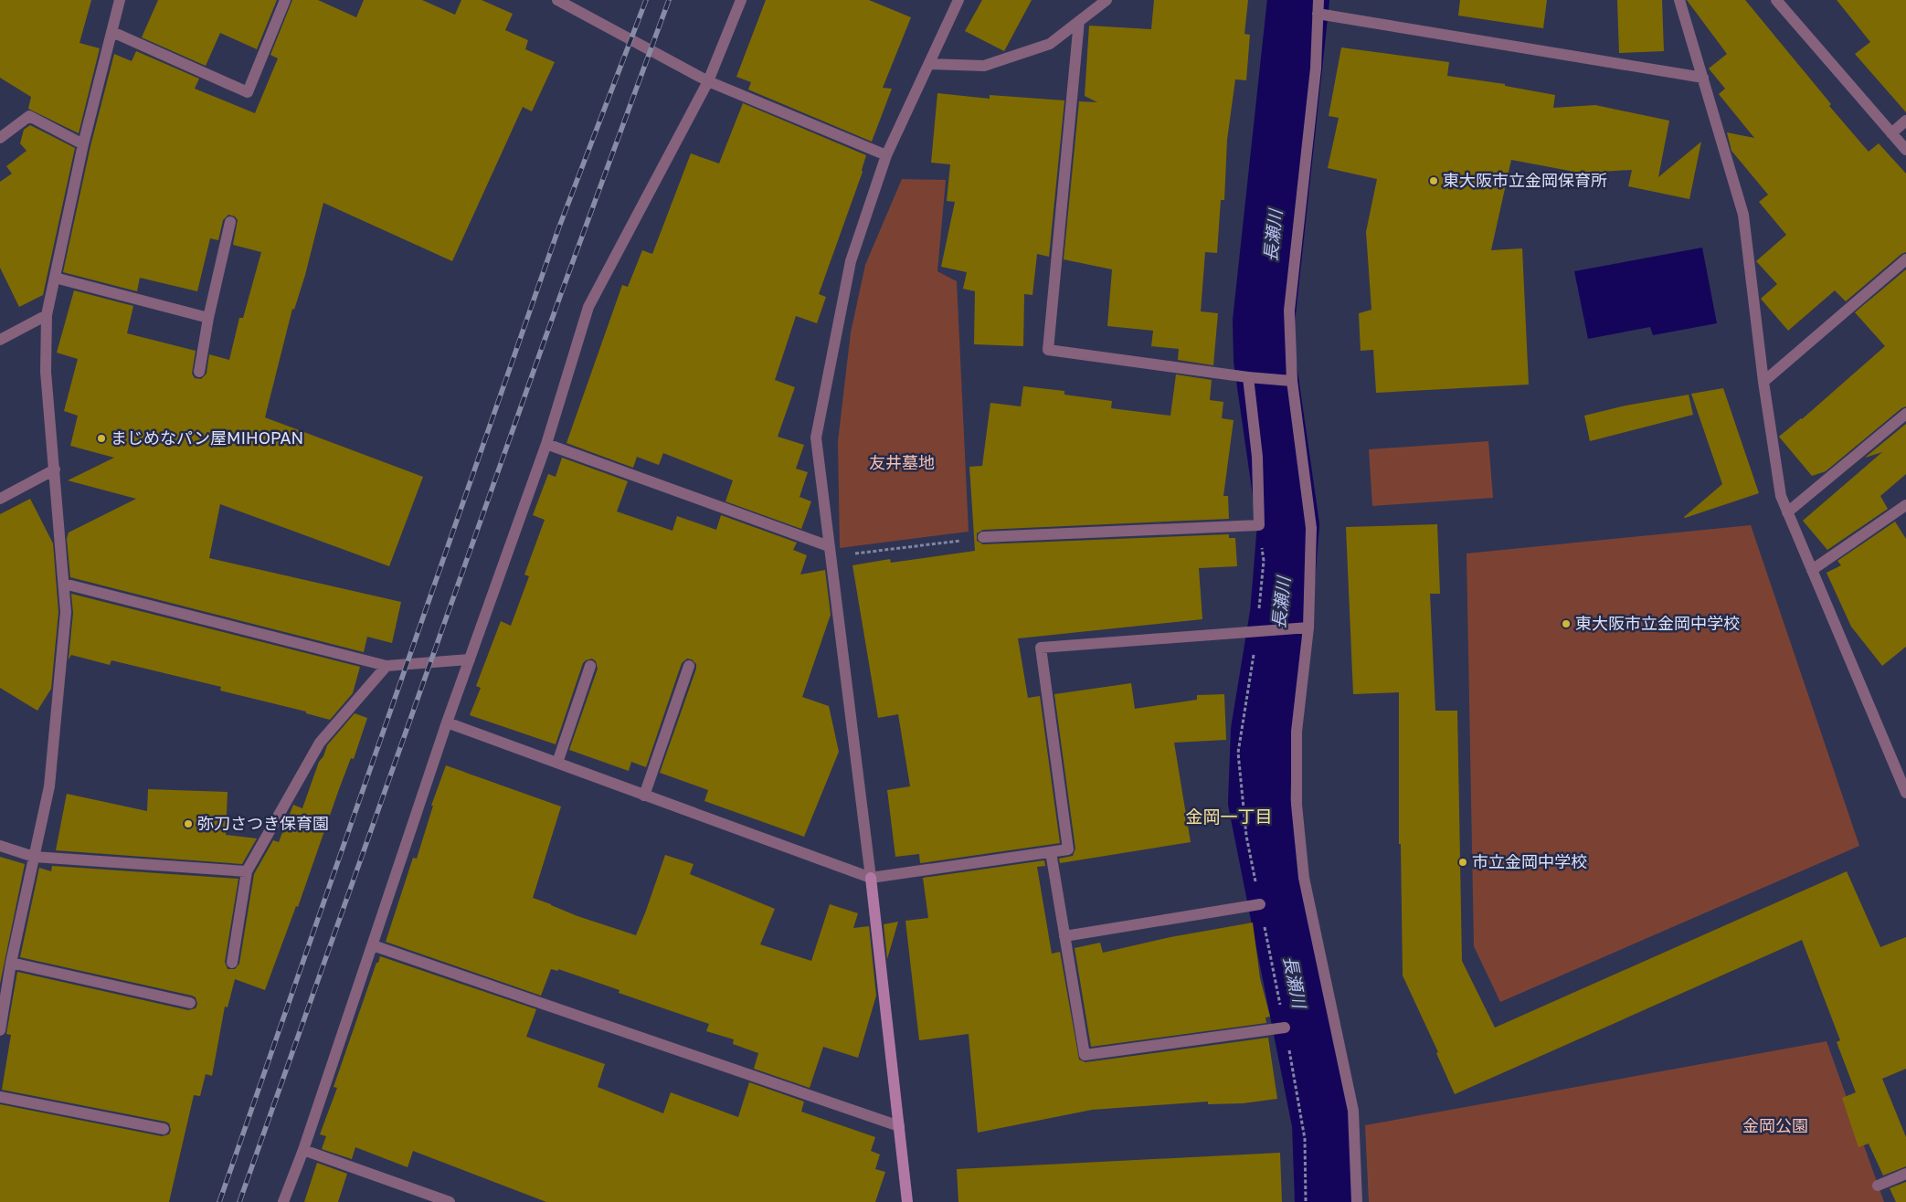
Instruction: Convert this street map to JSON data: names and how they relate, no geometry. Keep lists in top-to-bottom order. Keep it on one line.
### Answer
{"districts":["金岡一丁目"],"water":["長瀬川"],"parks":["友井墓地","金岡公園"],"places":["東大阪市立金岡保育所","まじめなパン屋MIHOPAN","東大阪市立金岡中学校","弥刀さつき保育園","市立金岡中学校"]}
